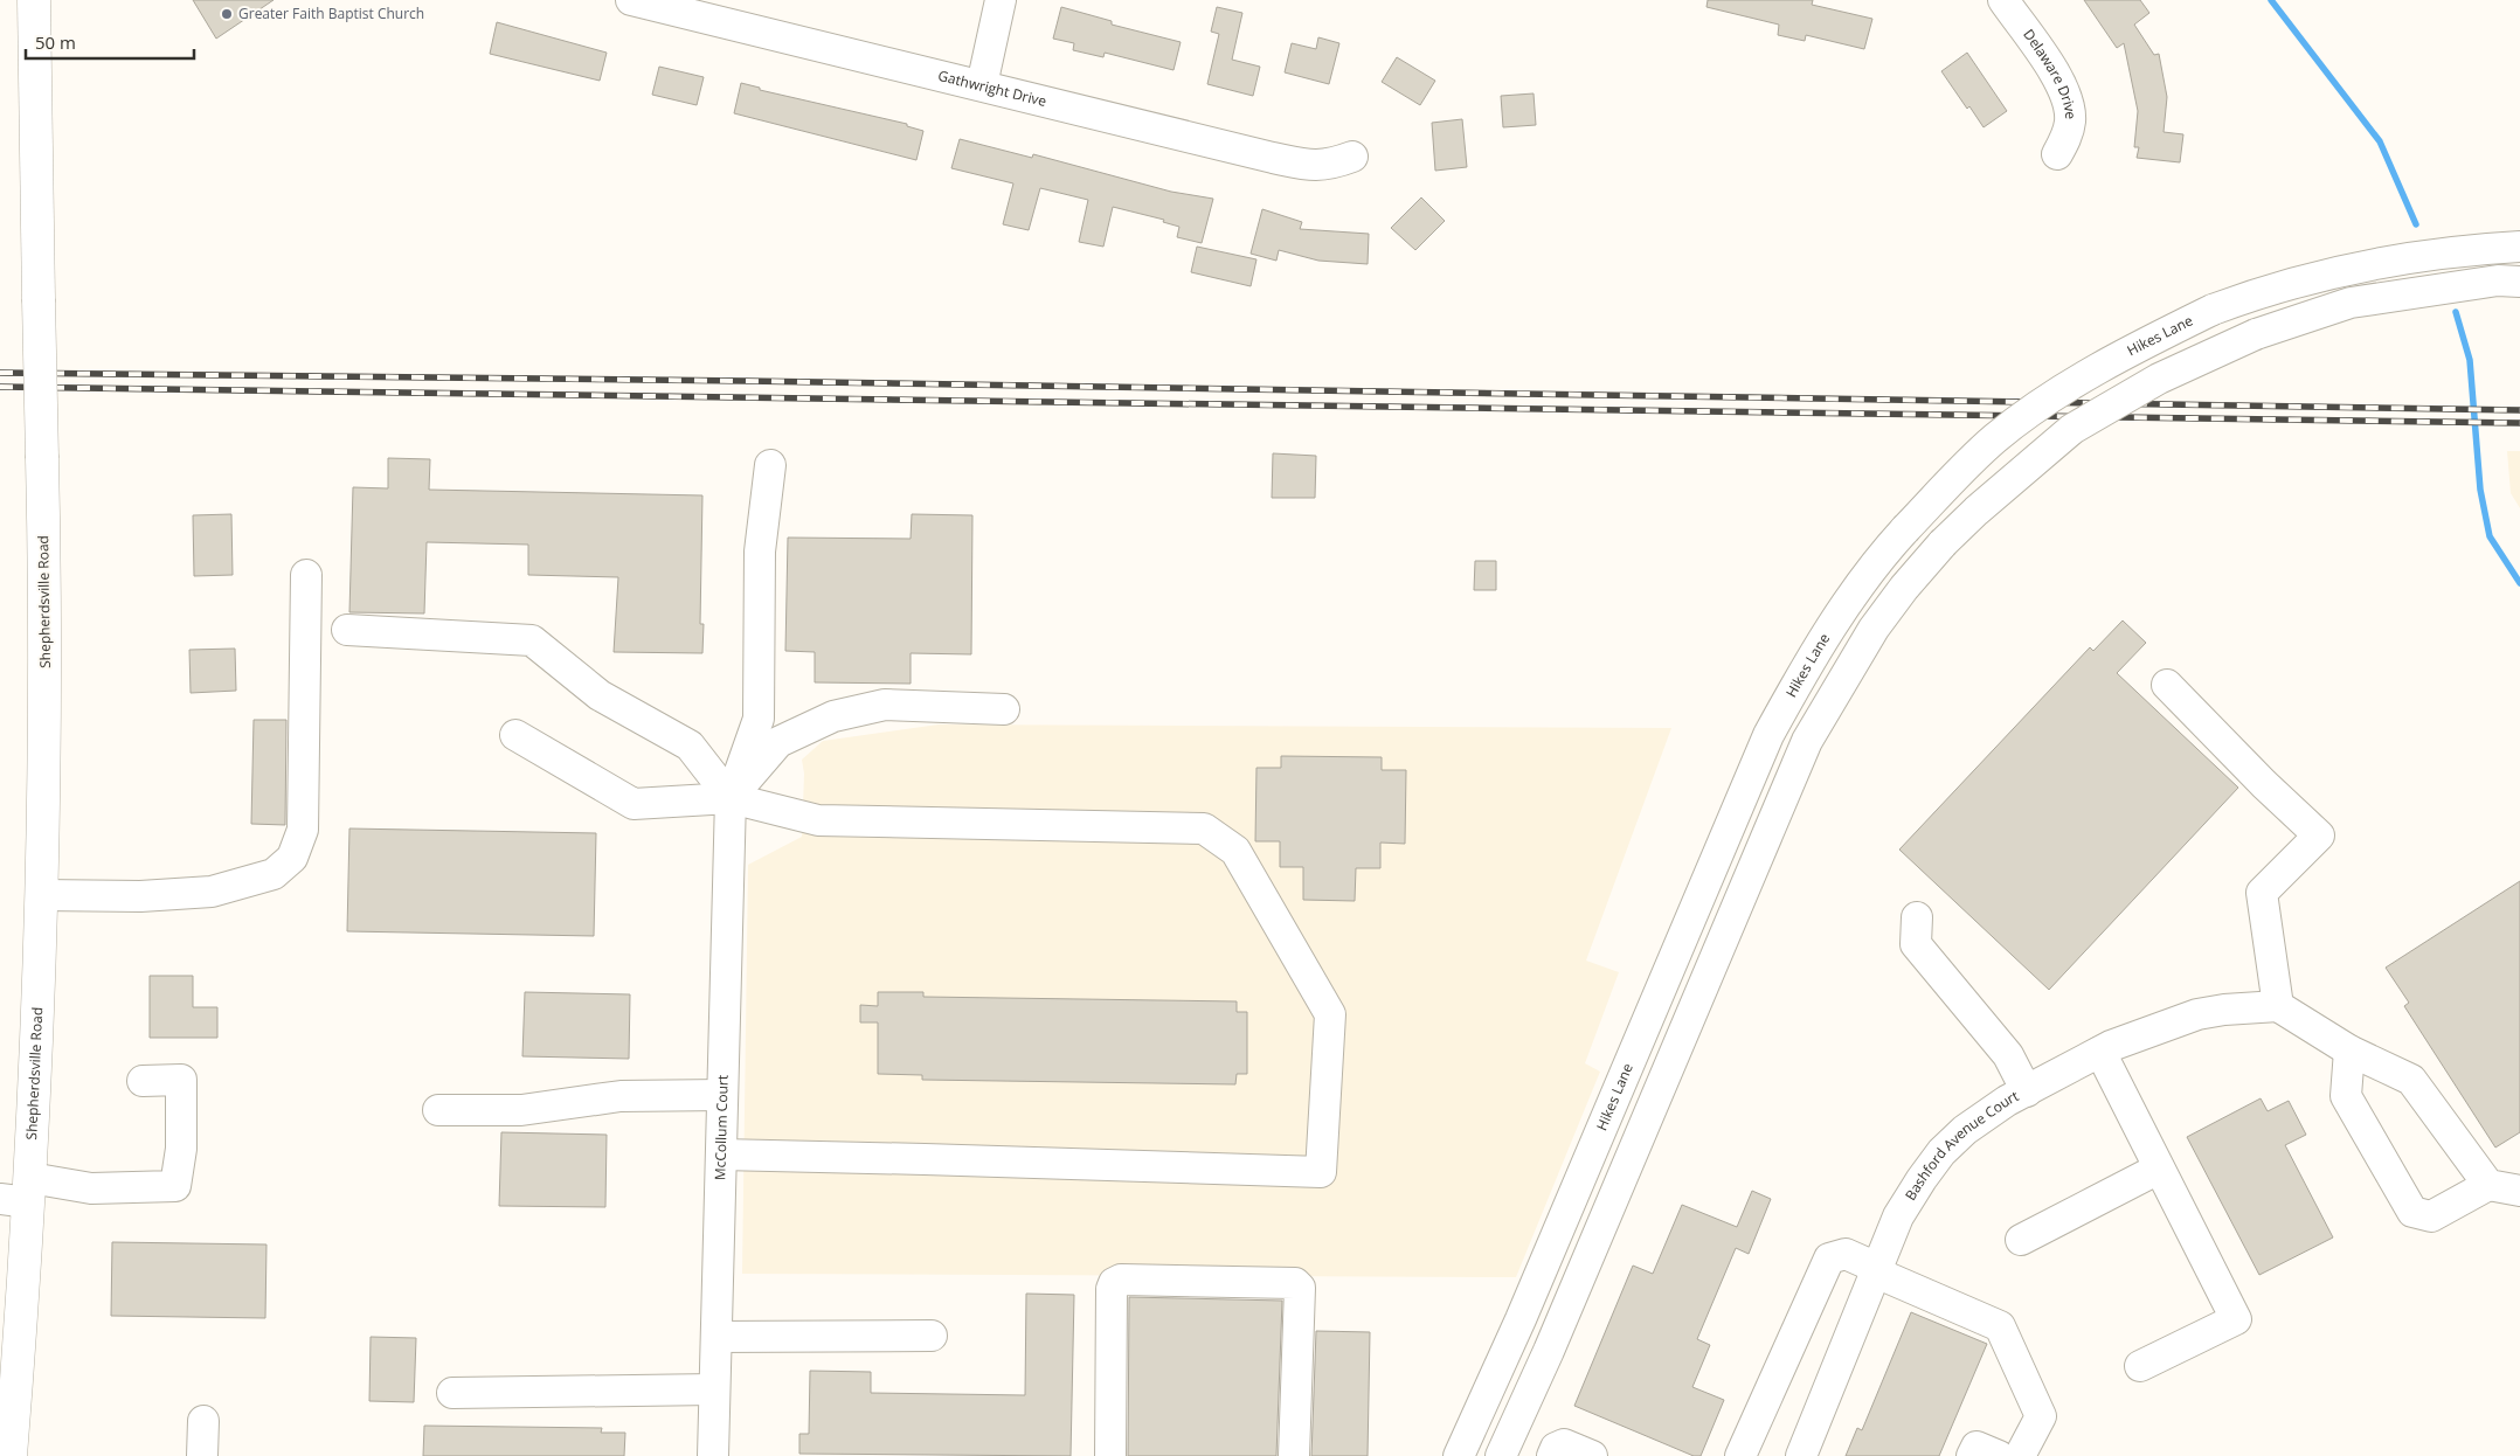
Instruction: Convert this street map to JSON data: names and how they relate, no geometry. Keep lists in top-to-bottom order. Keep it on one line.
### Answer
{"streets":{"main road":["Shepherdsville Road"],"street":["Delaware Drive","Gathwright Drive","Hikes Lane","McCollum Court","Bashford Avenue Court"]},"places":["Greater Faith Baptist Church"],"scale_bar":"50 m"}
